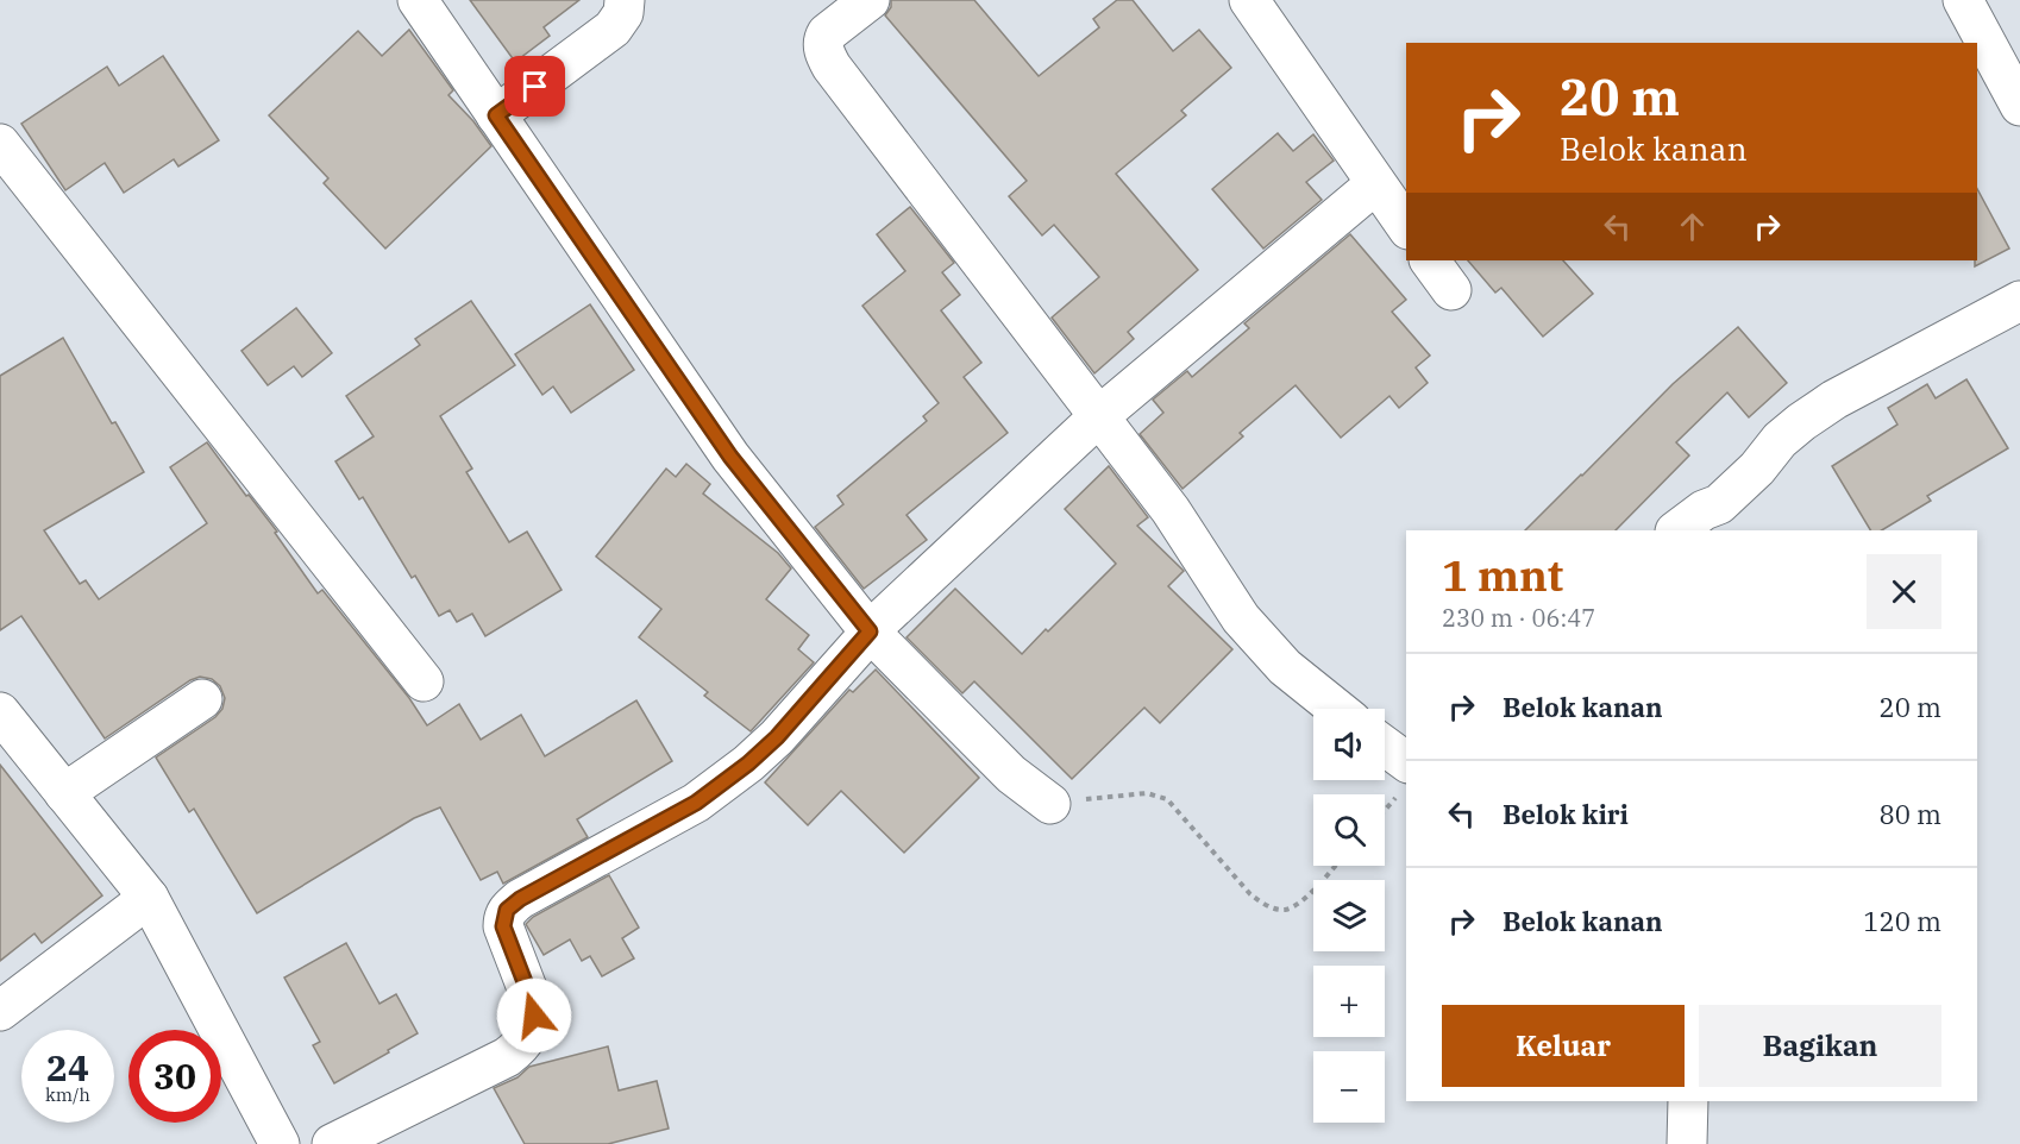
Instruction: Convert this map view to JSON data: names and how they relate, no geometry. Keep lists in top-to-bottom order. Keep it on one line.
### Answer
{"page":{"turn":["20 m","Belok kanan"],"heading":["1 mnt","230 m · 06:47"],"list":[{"name":"Belok kanan","value":"20 m"},{"name":"Belok kiri","value":"80 m"},{"name":"Belok kanan","value":"120 m"}],"map_buttons":["+","−"],"buttons":["Keluar","Bagikan"],"speed":"24 km/h","limit":"30"}}
